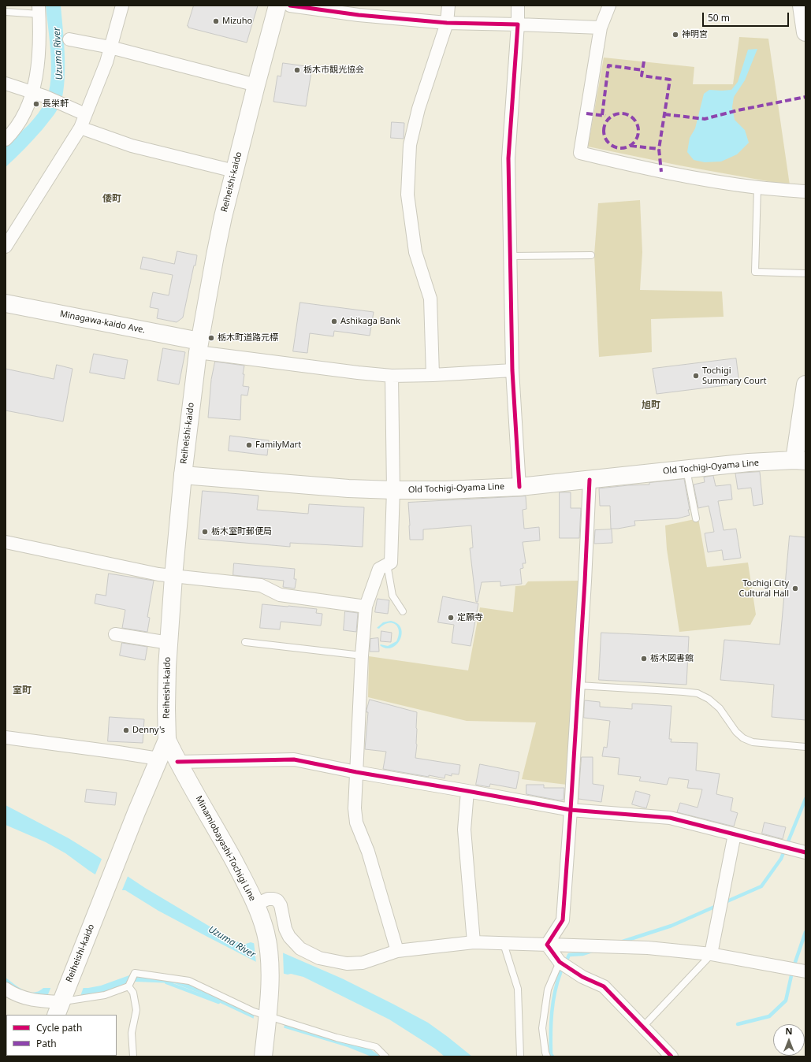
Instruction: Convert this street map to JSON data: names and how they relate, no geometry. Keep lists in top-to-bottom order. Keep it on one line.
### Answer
{"streets":{"main road":["Reiheishi-kaido","Minagawa-kaido Ave.","Old Tochigi-Oyama Line","Minamiobayashi-Tochigi Line"]},"crossings":[["Reiheishi-kaido","Minagawa-kaido Ave."],["Reiheishi-kaido","Old Tochigi-Oyama Line"],["Reiheishi-kaido","Minamiobayashi-Tochigi Line"]],"districts":["倭町","旭町","室町"],"water":["Uzuma River"],"places":["Mizuho","神明宮","栃木市観光協会","長栄軒","Ashikaga Bank","栃木町道路元標","Tochigi Summary Court","FamilyMart","栃木室町郵便局","Tochigi City Cultural Hall","定願寺","栃木図書館","Denny's"],"legend":["Cycle path","Path"],"scale_bar":"50 m","north":"top"}
